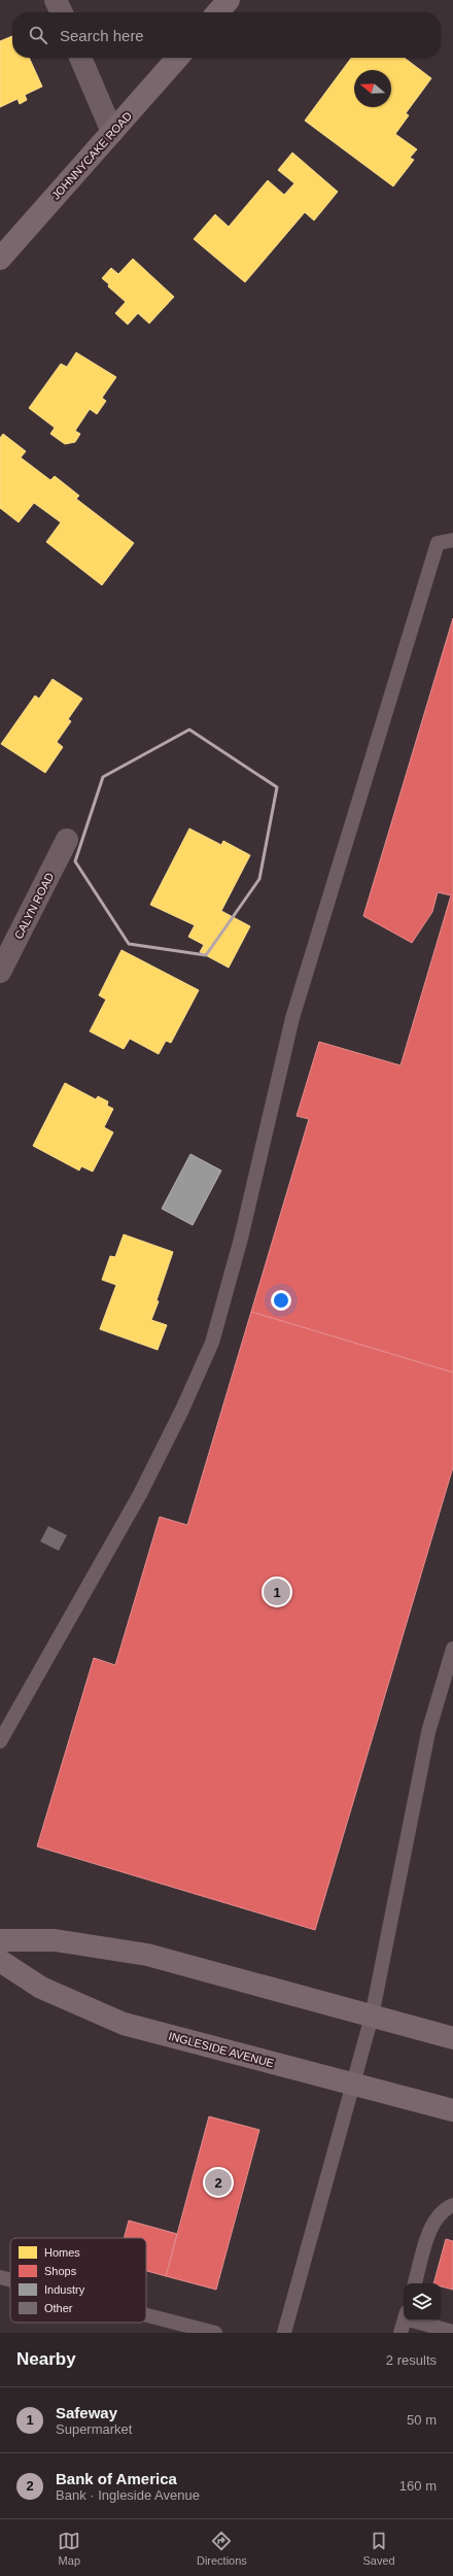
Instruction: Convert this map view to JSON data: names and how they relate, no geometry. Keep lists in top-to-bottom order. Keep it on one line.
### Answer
{"streets":{"main road":["JOHNNYCAKE ROAD","INGLESIDE AVENUE"],"street":["CALYN ROAD"]},"legend":["Homes","Shops","Industry","Other"],"north":"left","page":{"search":"Search here","pins":["1","2"],"heading":["Nearby","2 results"],"list":[{"mark":"1","name":"Safeway","note":"Supermarket","value":"50 m"},{"mark":"2","name":"Bank of America","note":"Bank · Ingleside Avenue","value":"160 m"}],"nav":["Map","Directions","Saved"]}}
